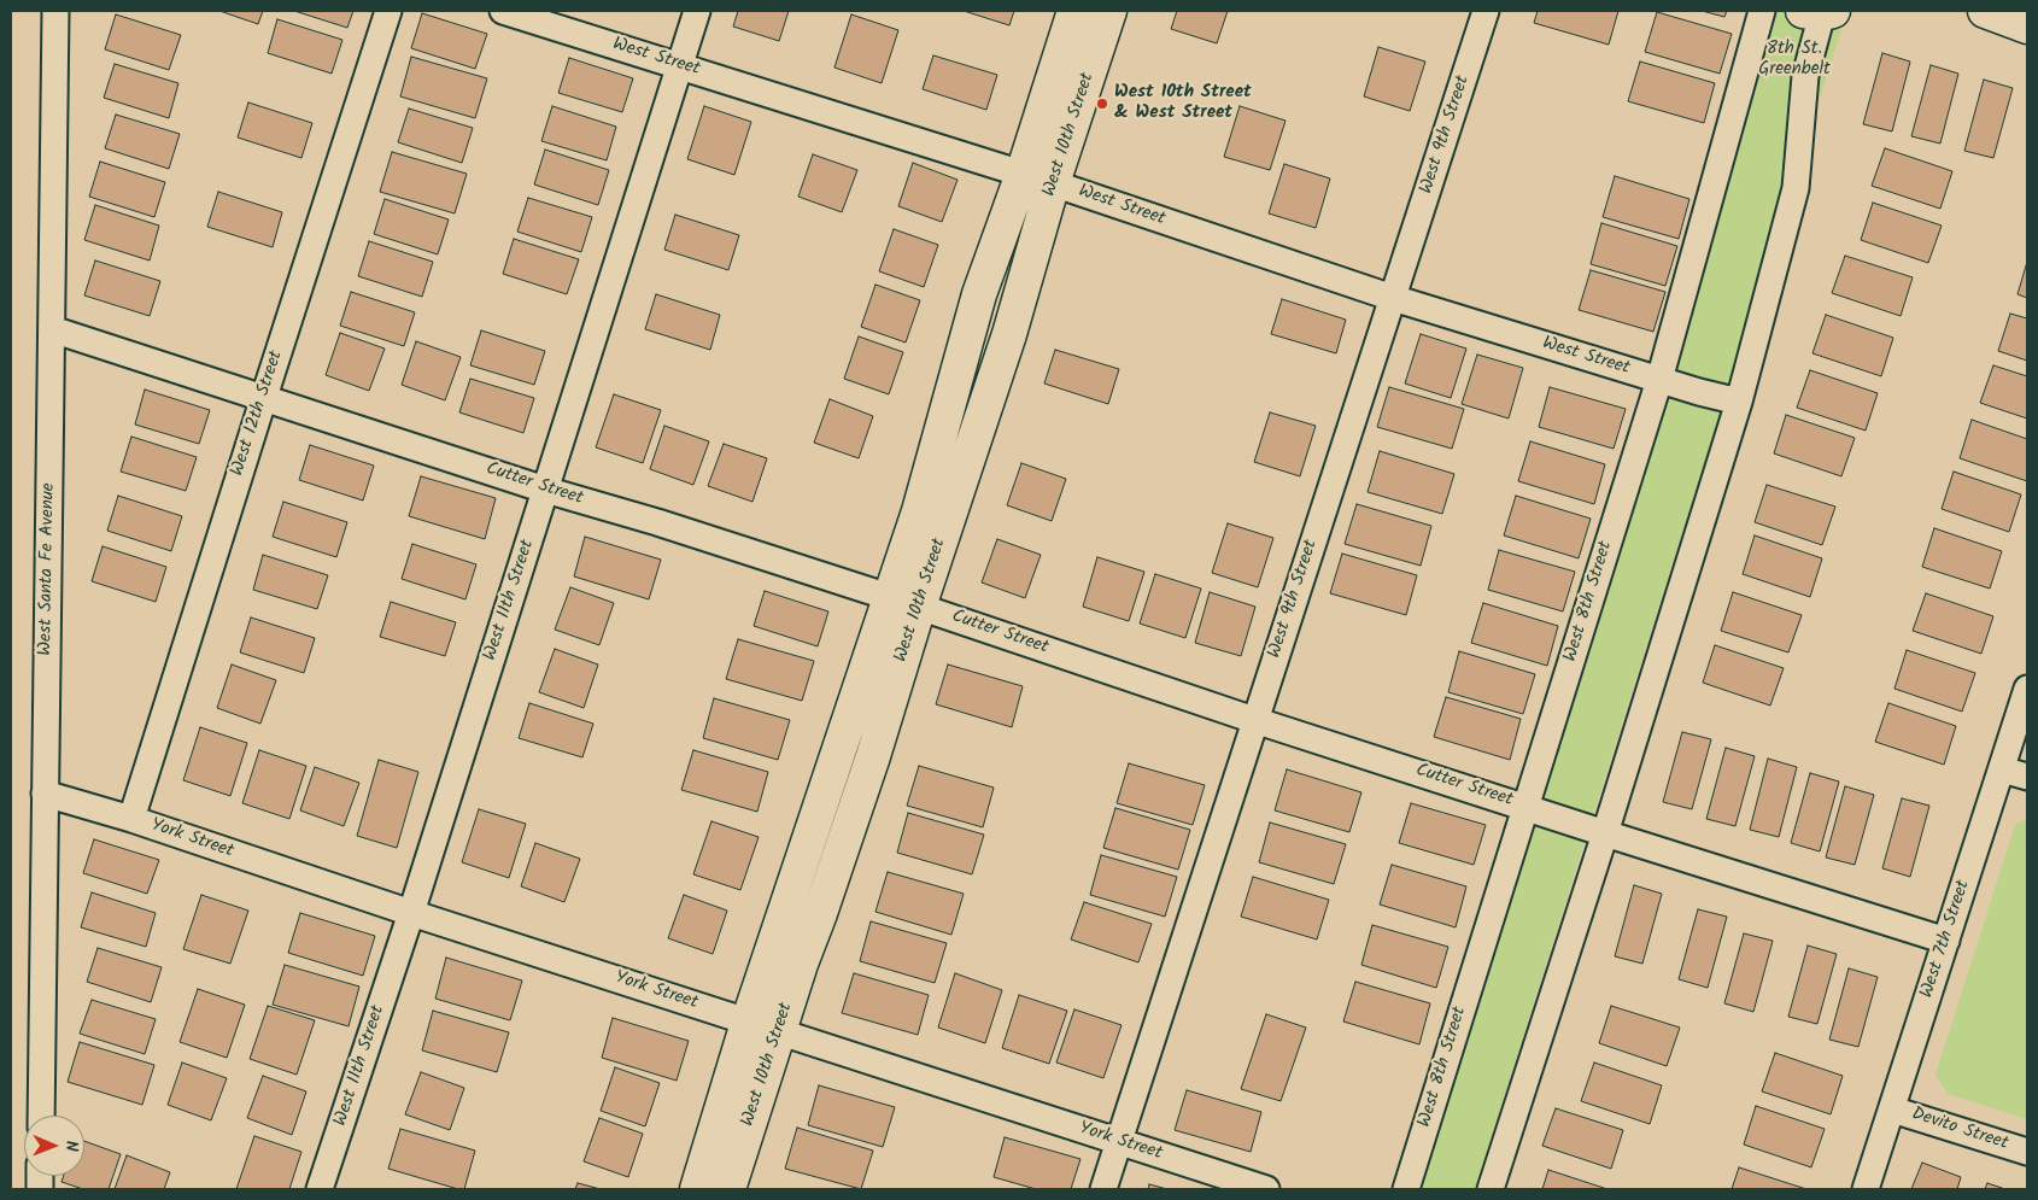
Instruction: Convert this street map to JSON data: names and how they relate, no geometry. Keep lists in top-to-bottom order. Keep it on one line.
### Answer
{"streets":{"main road":["West 10th Street"],"street":["West Street","West 9th Street","West 12th Street","Cutter Street","West Santa Fe Avenue","West 11th Street","West 8th Street","York Street","West 7th Street","Devito Street"]},"crossings":[["West Street","West 10th Street"],["West Street","West 9th Street"],["West Street","West 11th Street"],["West Street","West 8th Street"],["West 10th Street","Cutter Street"],["West 10th Street","York Street"],["West 9th Street","Cutter Street"],["West 9th Street","York Street"],["West 12th Street","Cutter Street"],["West 12th Street","York Street"],["Cutter Street","West Santa Fe Avenue"],["Cutter Street","West 11th Street"],["Cutter Street","West 8th Street"],["Cutter Street","West 7th Street"],["West Santa Fe Avenue","York Street"],["West 11th Street","York Street"],["West 7th Street","Devito Street"]],"parks":["8th St. Greenbelt"],"places":["West 10th Street & West Street"],"north":"right"}
